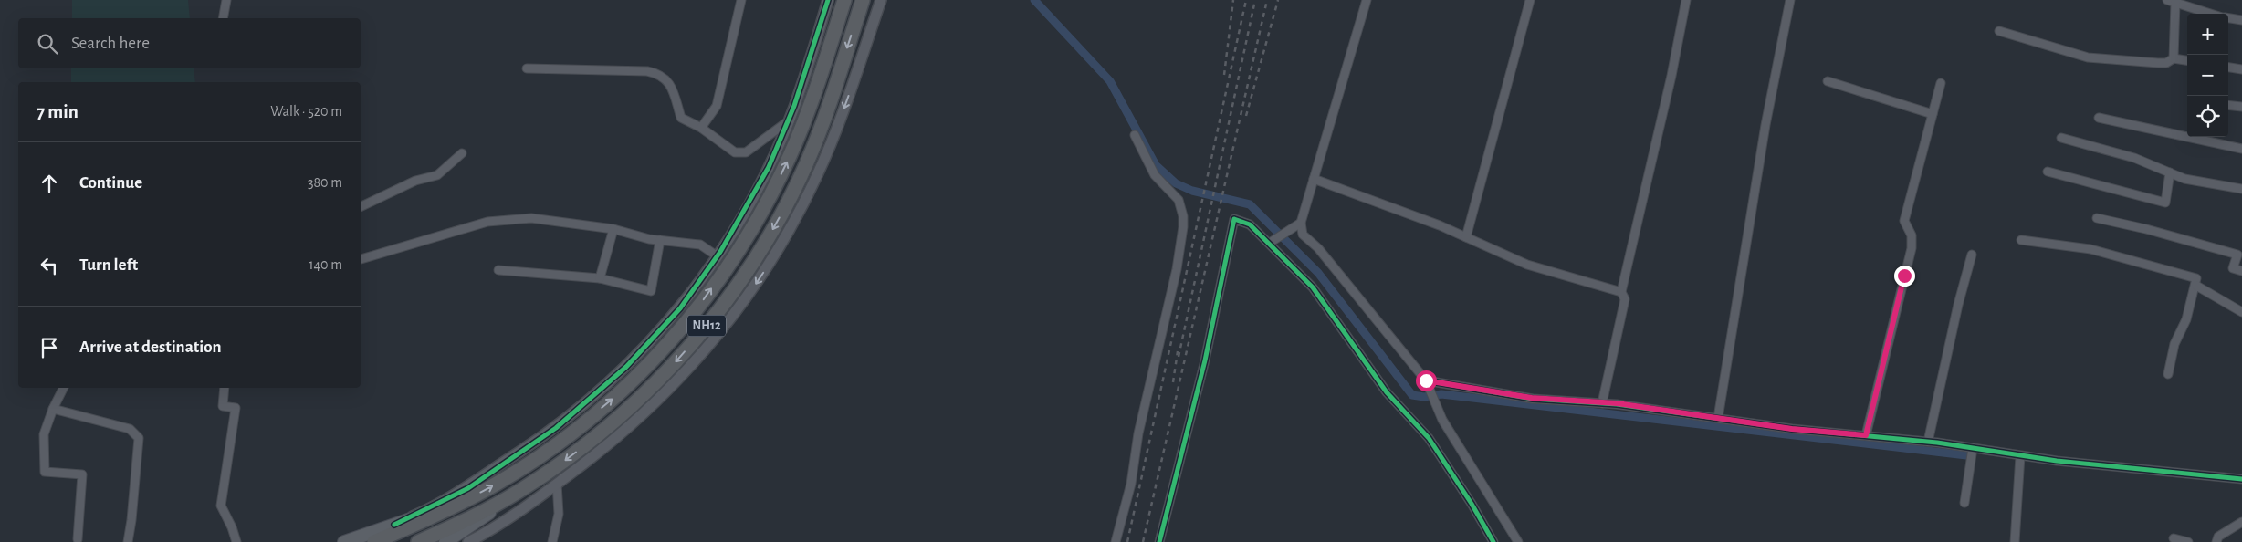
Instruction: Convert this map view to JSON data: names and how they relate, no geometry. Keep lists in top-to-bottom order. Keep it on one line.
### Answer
{"streets":{"highway":["NH12"]},"page":{"map_buttons":["+","−"],"search":"Search here","heading":["7 min","Walk · 520 m"],"list":[["Continue","380 m"],["Turn left","140 m"],"Arrive at destination"]}}
